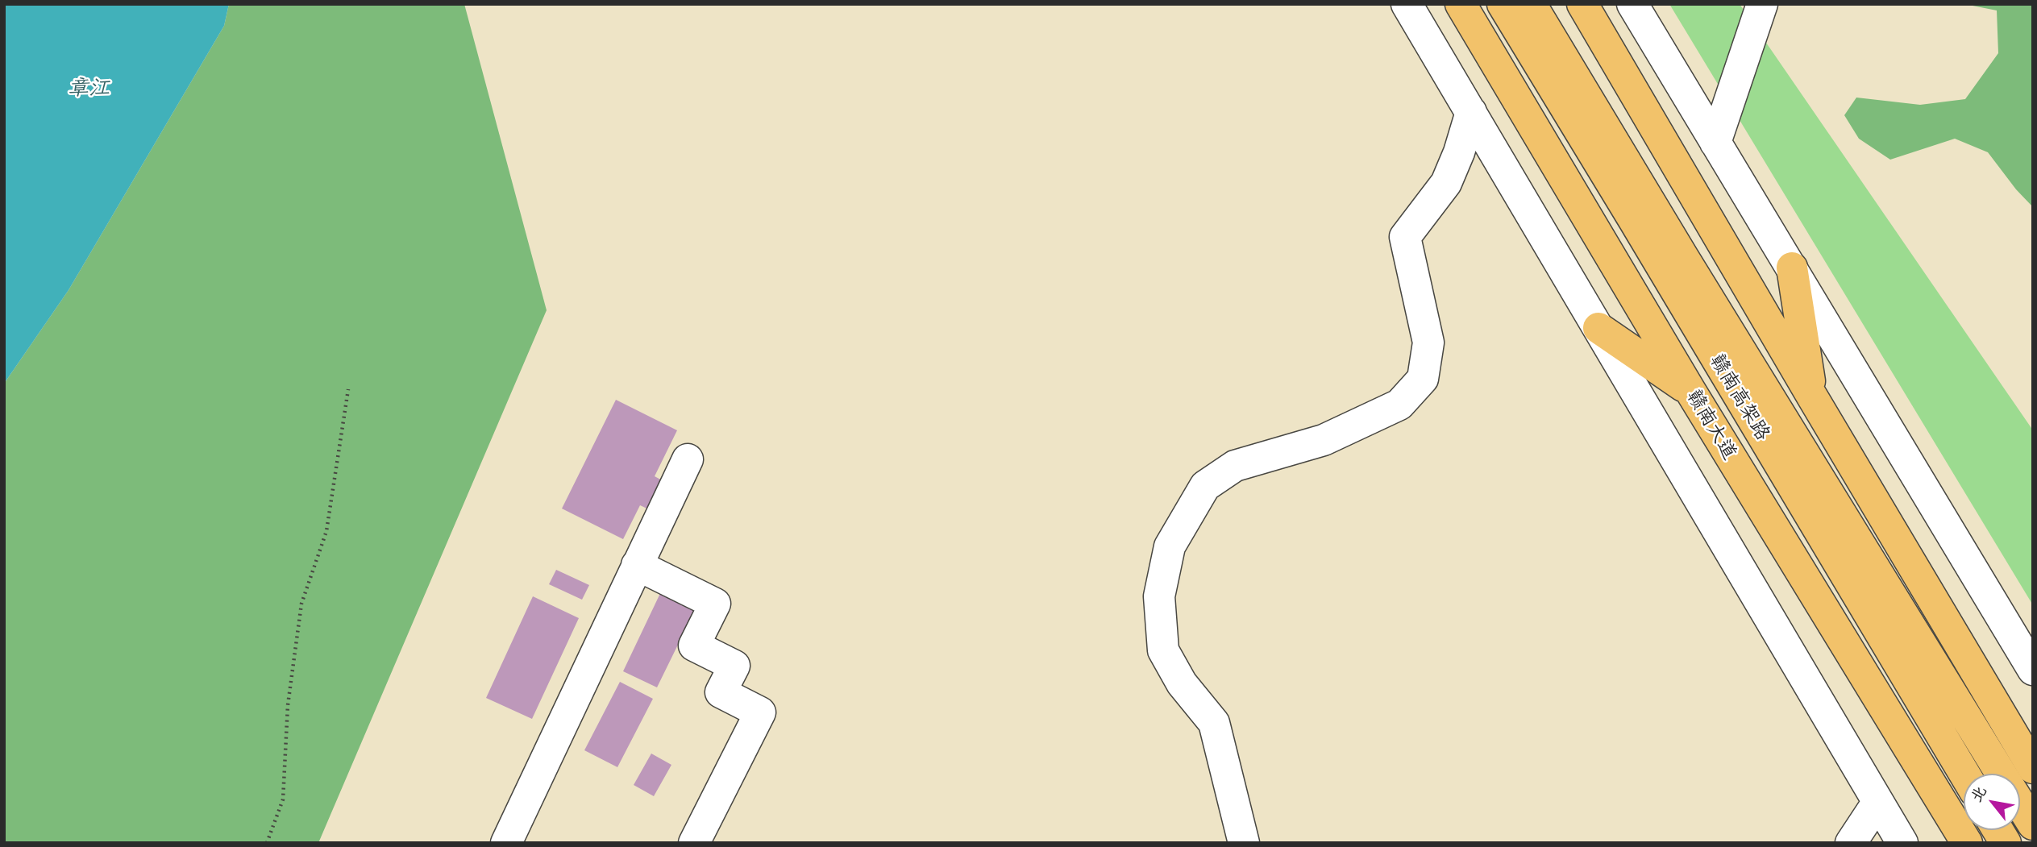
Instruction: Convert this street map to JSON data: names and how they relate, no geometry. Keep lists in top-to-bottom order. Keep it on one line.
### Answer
{"streets":{"main road":["赣南高架路","赣南大道"]},"water":["章江"],"north":"top left"}
